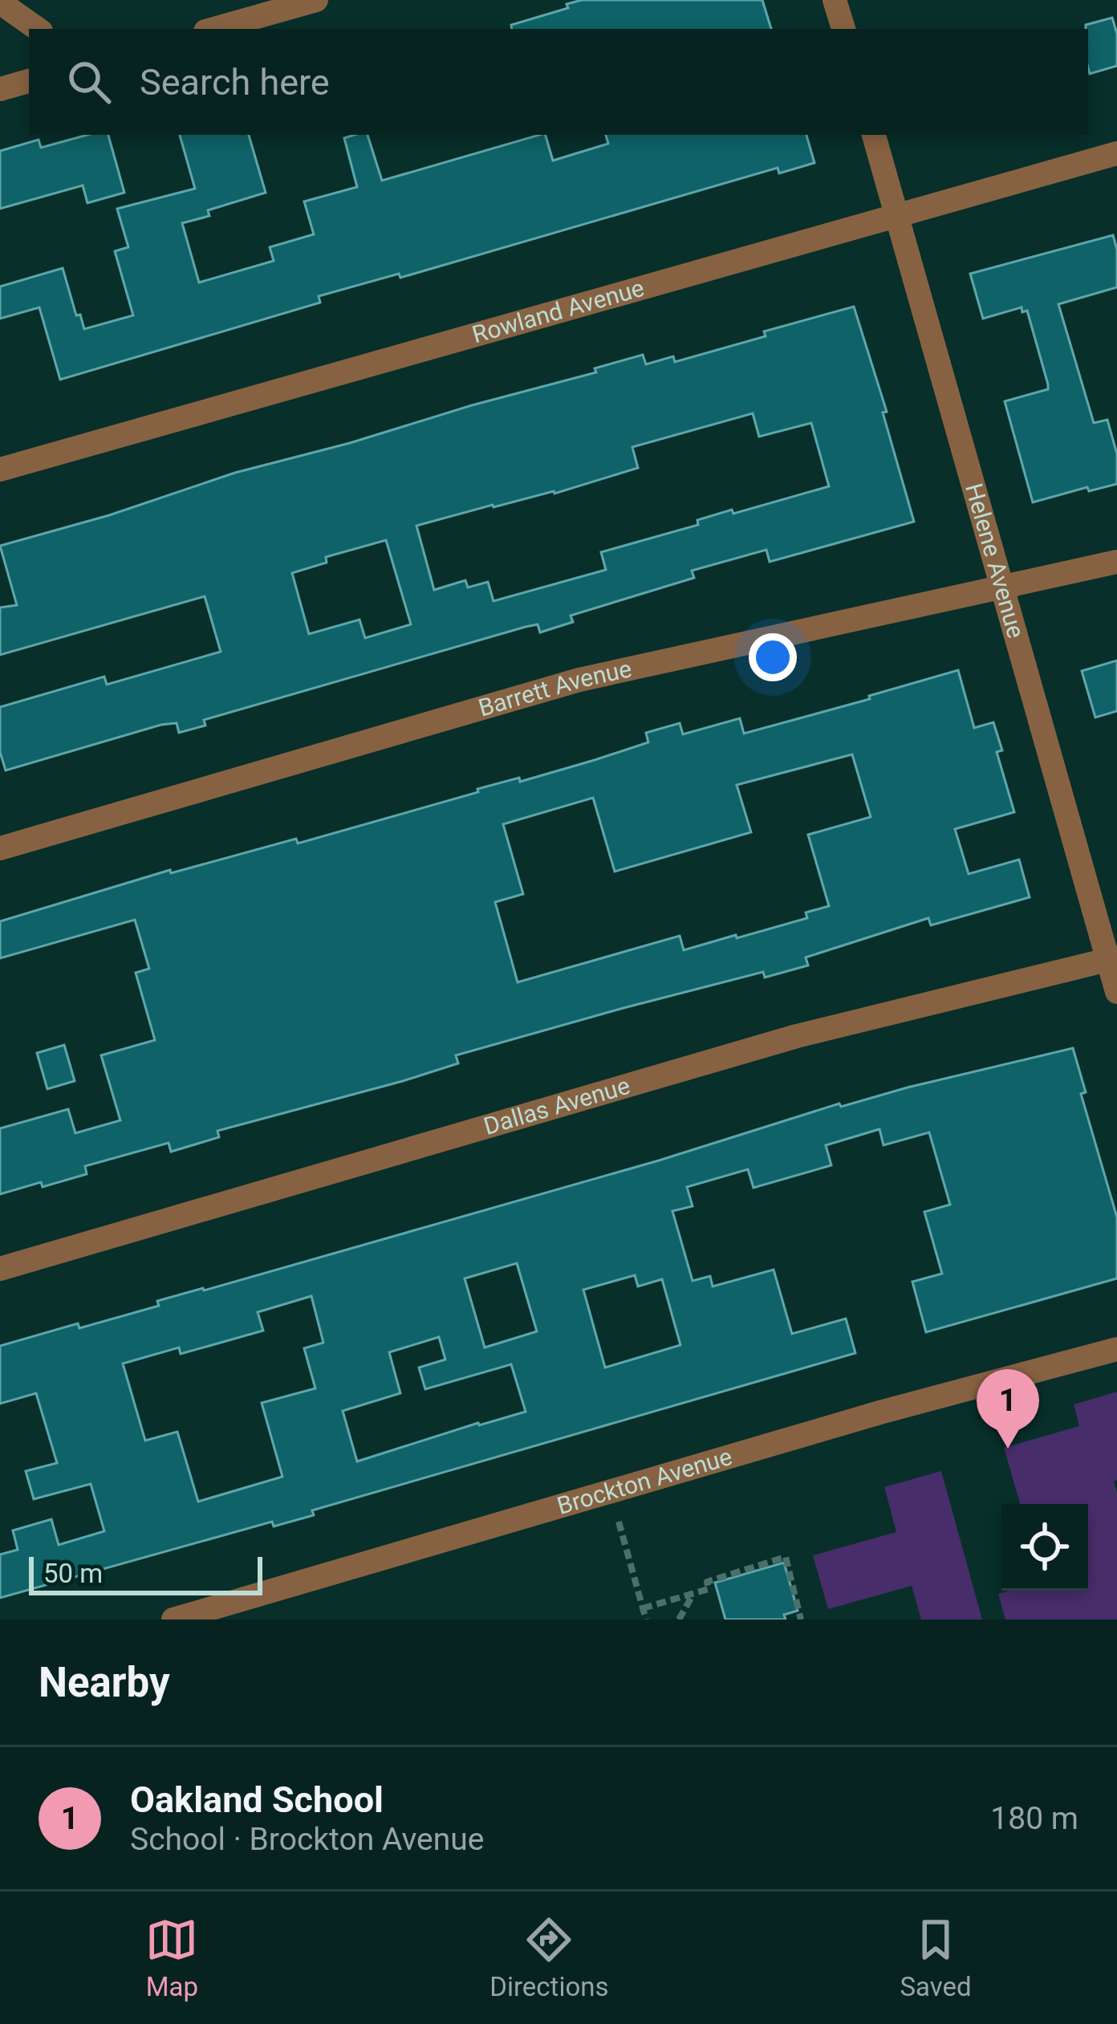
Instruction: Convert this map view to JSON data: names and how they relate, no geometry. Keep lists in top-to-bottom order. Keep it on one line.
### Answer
{"streets":{"street":["Rowland Avenue","Helene Avenue","Barrett Avenue","Dallas Avenue","Brockton Avenue"]},"crossings":[["Rowland Avenue","Helene Avenue"],["Helene Avenue","Barrett Avenue"],["Helene Avenue","Dallas Avenue"]],"scale_bar":"50 m","page":{"search":"Search here","pins":"1","scale":"50 m","heading":"Nearby","list":[{"mark":"1","name":"Oakland School","note":"School · Brockton Avenue","value":"180 m"}],"nav":["Map","Directions","Saved"]}}
